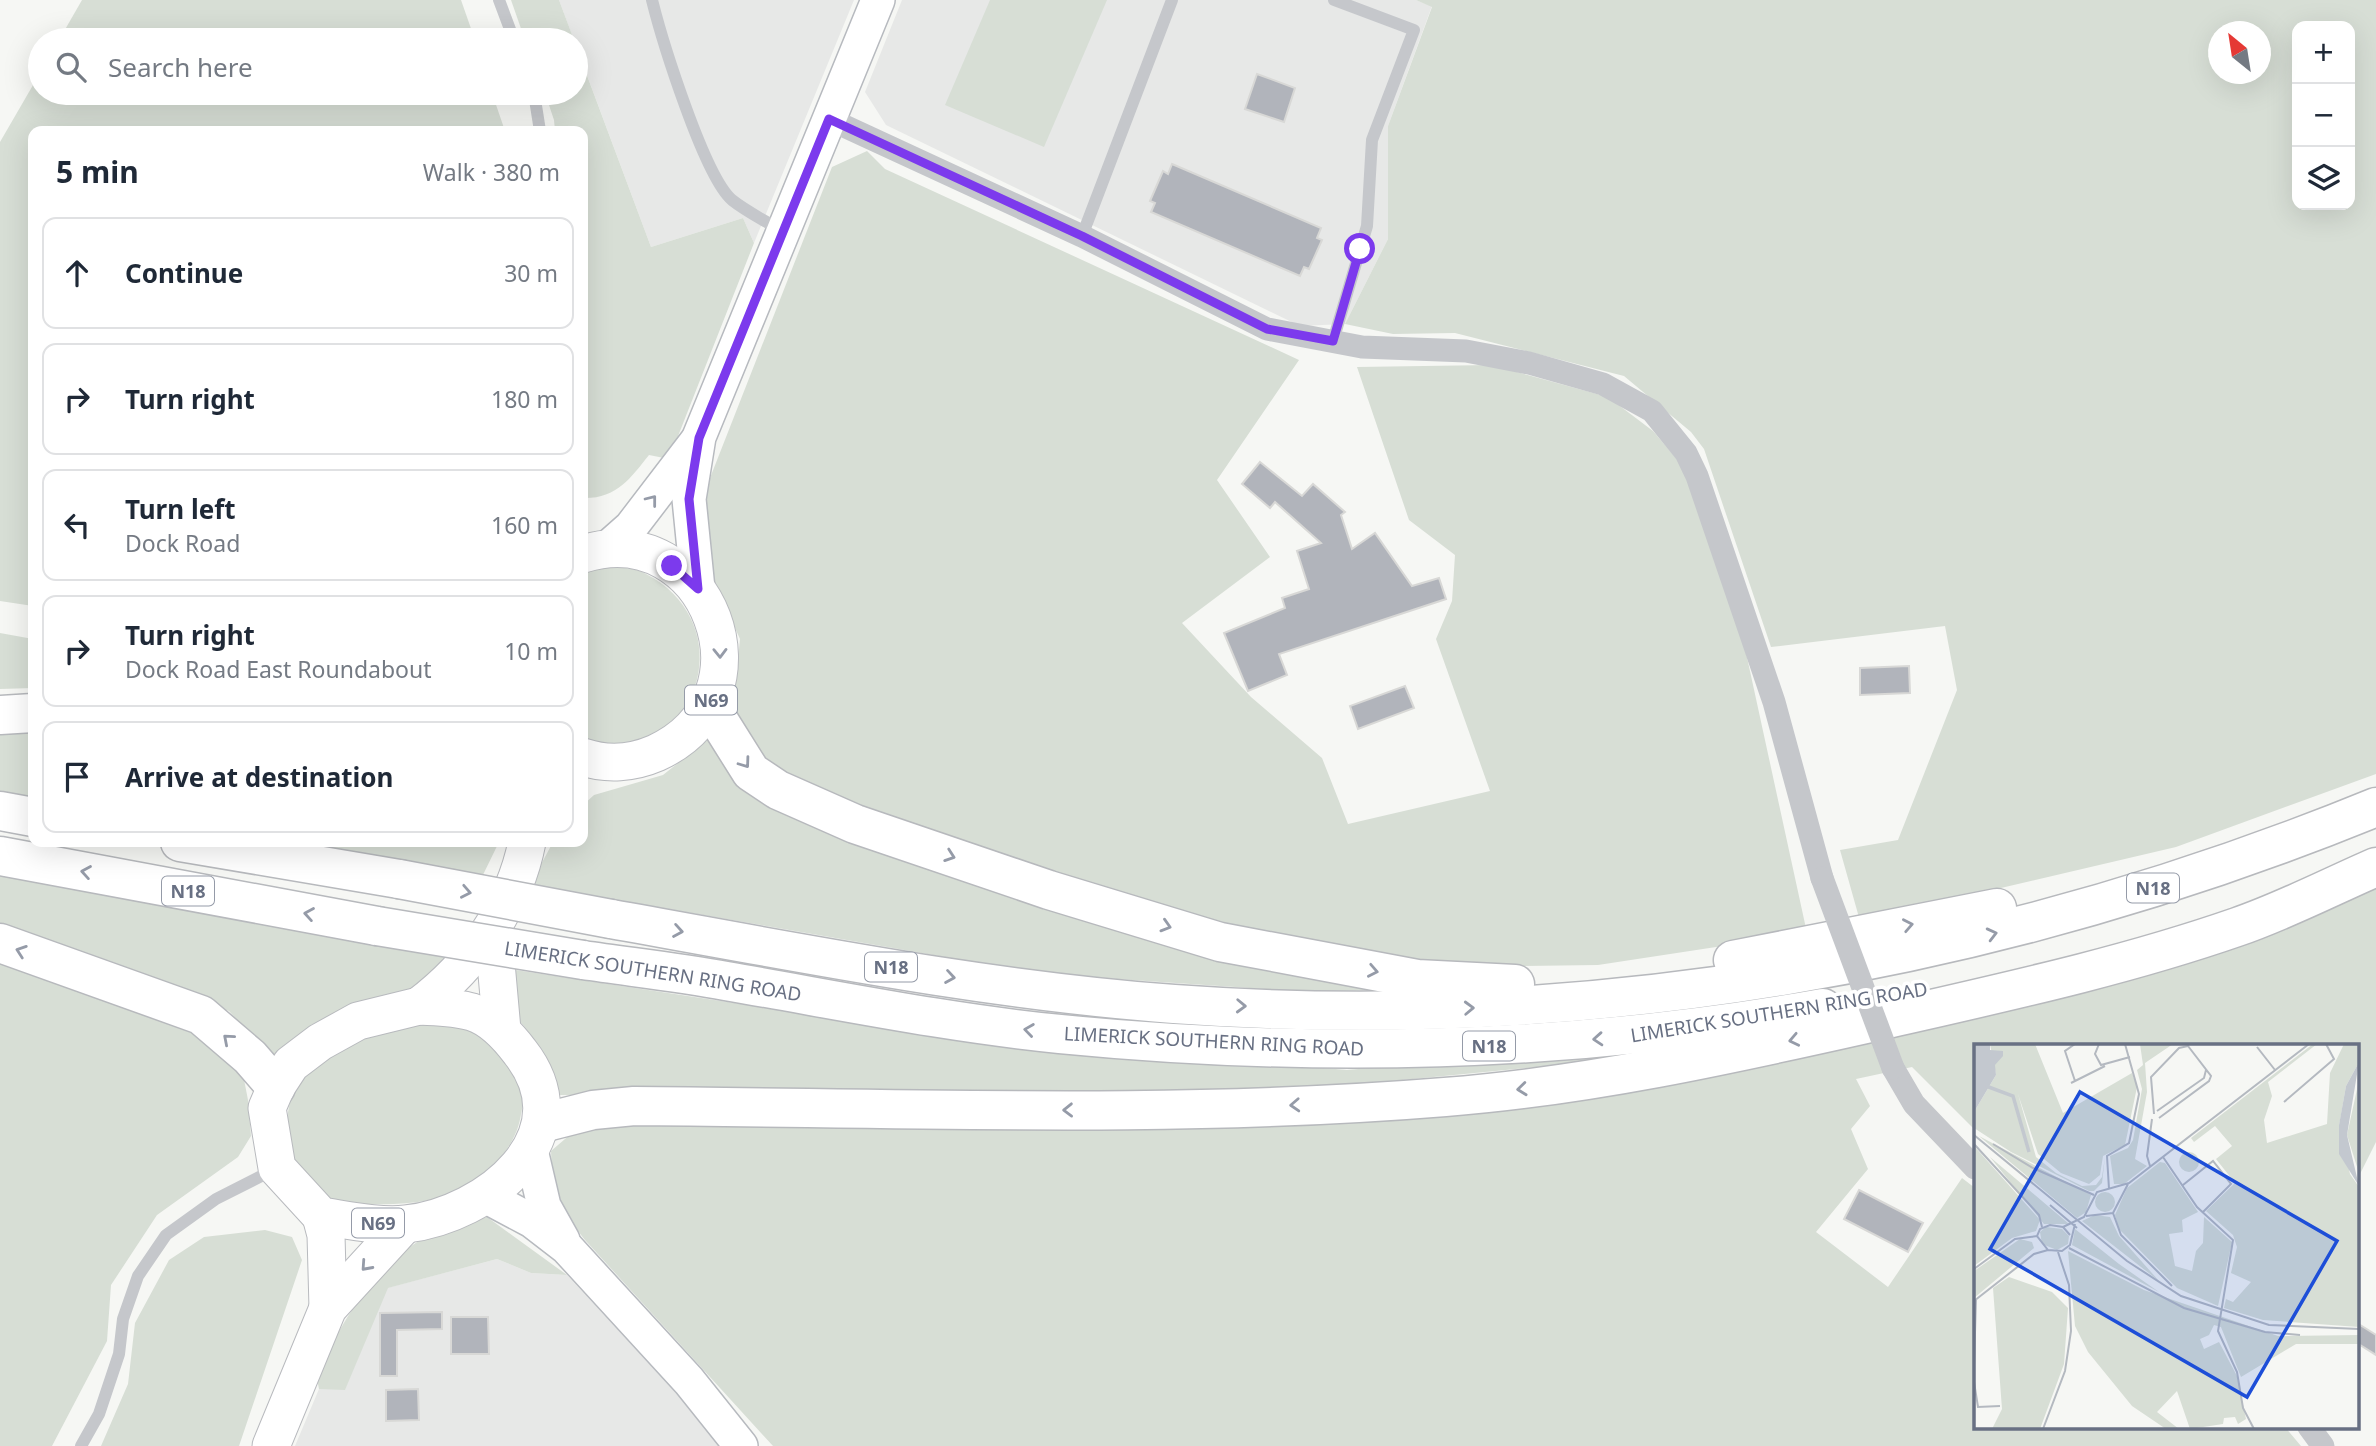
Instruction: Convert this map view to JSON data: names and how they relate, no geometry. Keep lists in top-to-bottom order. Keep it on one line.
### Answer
{"streets":{"highway":["N18","LIMERICK SOUTHERN RING ROAD"],"main road":["N69"]},"crossings":[["N69","N18"],["N18","LIMERICK SOUTHERN RING ROAD"]],"north":"top left","page":{"map_buttons":["+","−"],"search":"Search here","heading":["5 min","Walk · 380 m"],"list":[["Continue","30 m"],["Turn right","180 m"],["Turn left","Dock Road","160 m"],["Turn right","Dock Road East Roundabout","10 m"],"Arrive at destination"]}}
